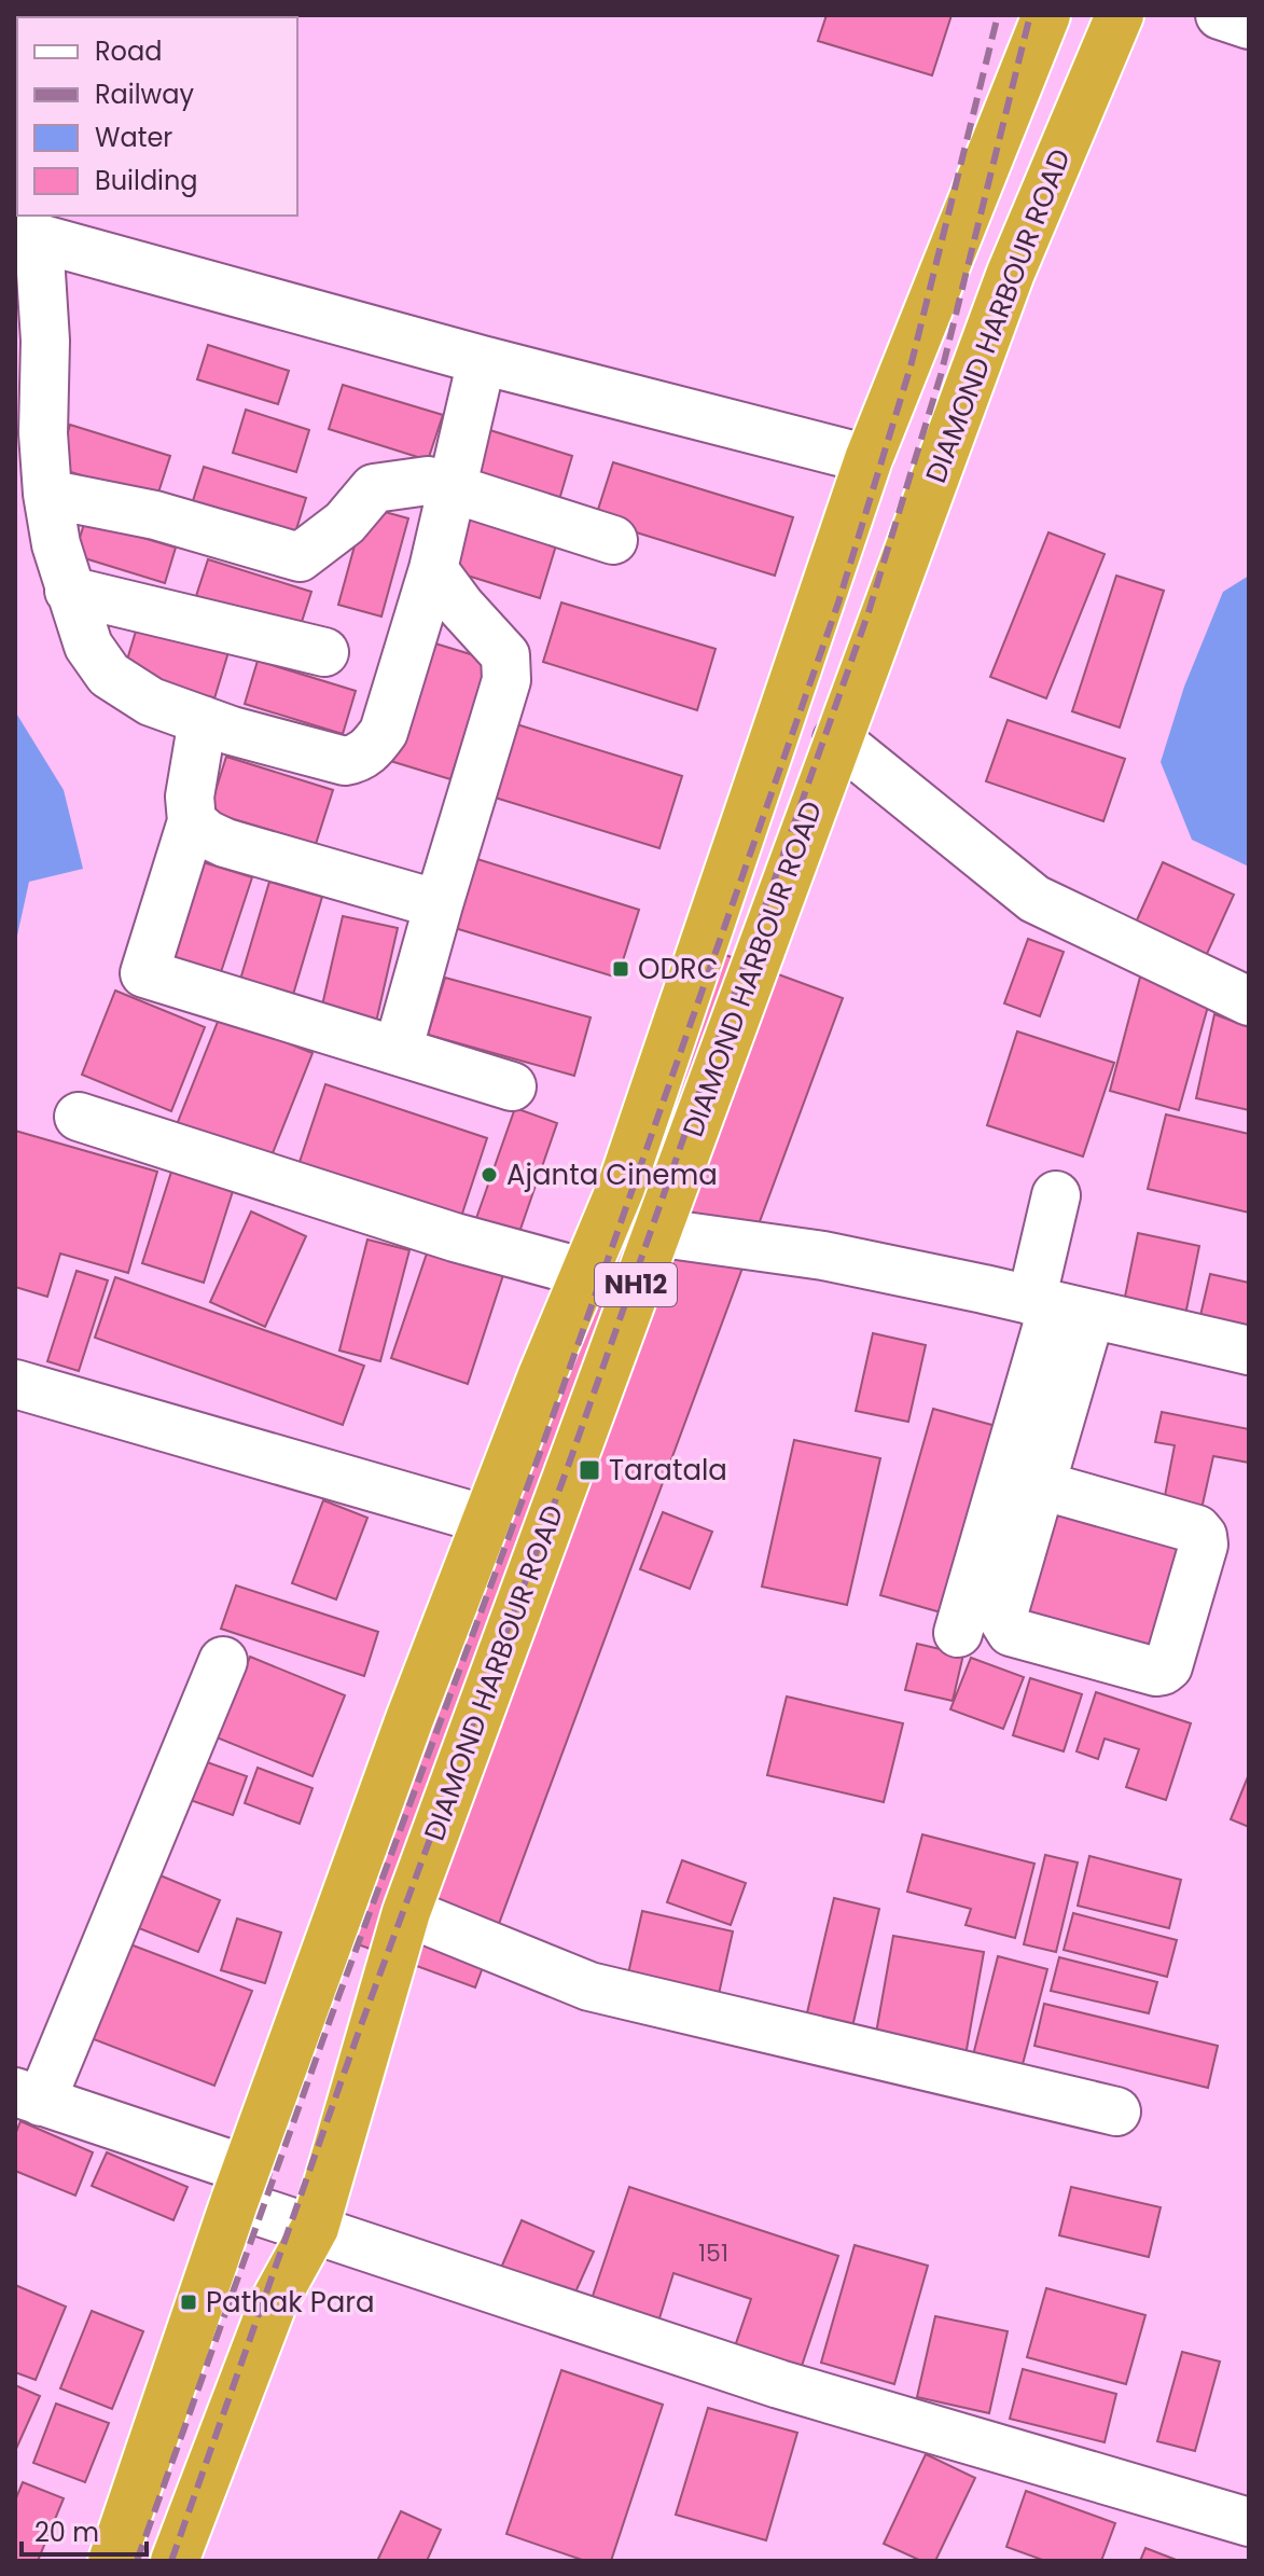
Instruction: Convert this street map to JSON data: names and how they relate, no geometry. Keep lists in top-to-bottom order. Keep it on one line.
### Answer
{"streets":{"highway":["DIAMOND HARBOUR ROAD","NH12"]},"places":{"transit":["ODRC","Taratala","Pathak Para"],"other":["Ajanta Cinema"]},"house_numbers":["151"],"legend":["Road","Railway","Water","Building"],"scale_bar":"20 m"}
